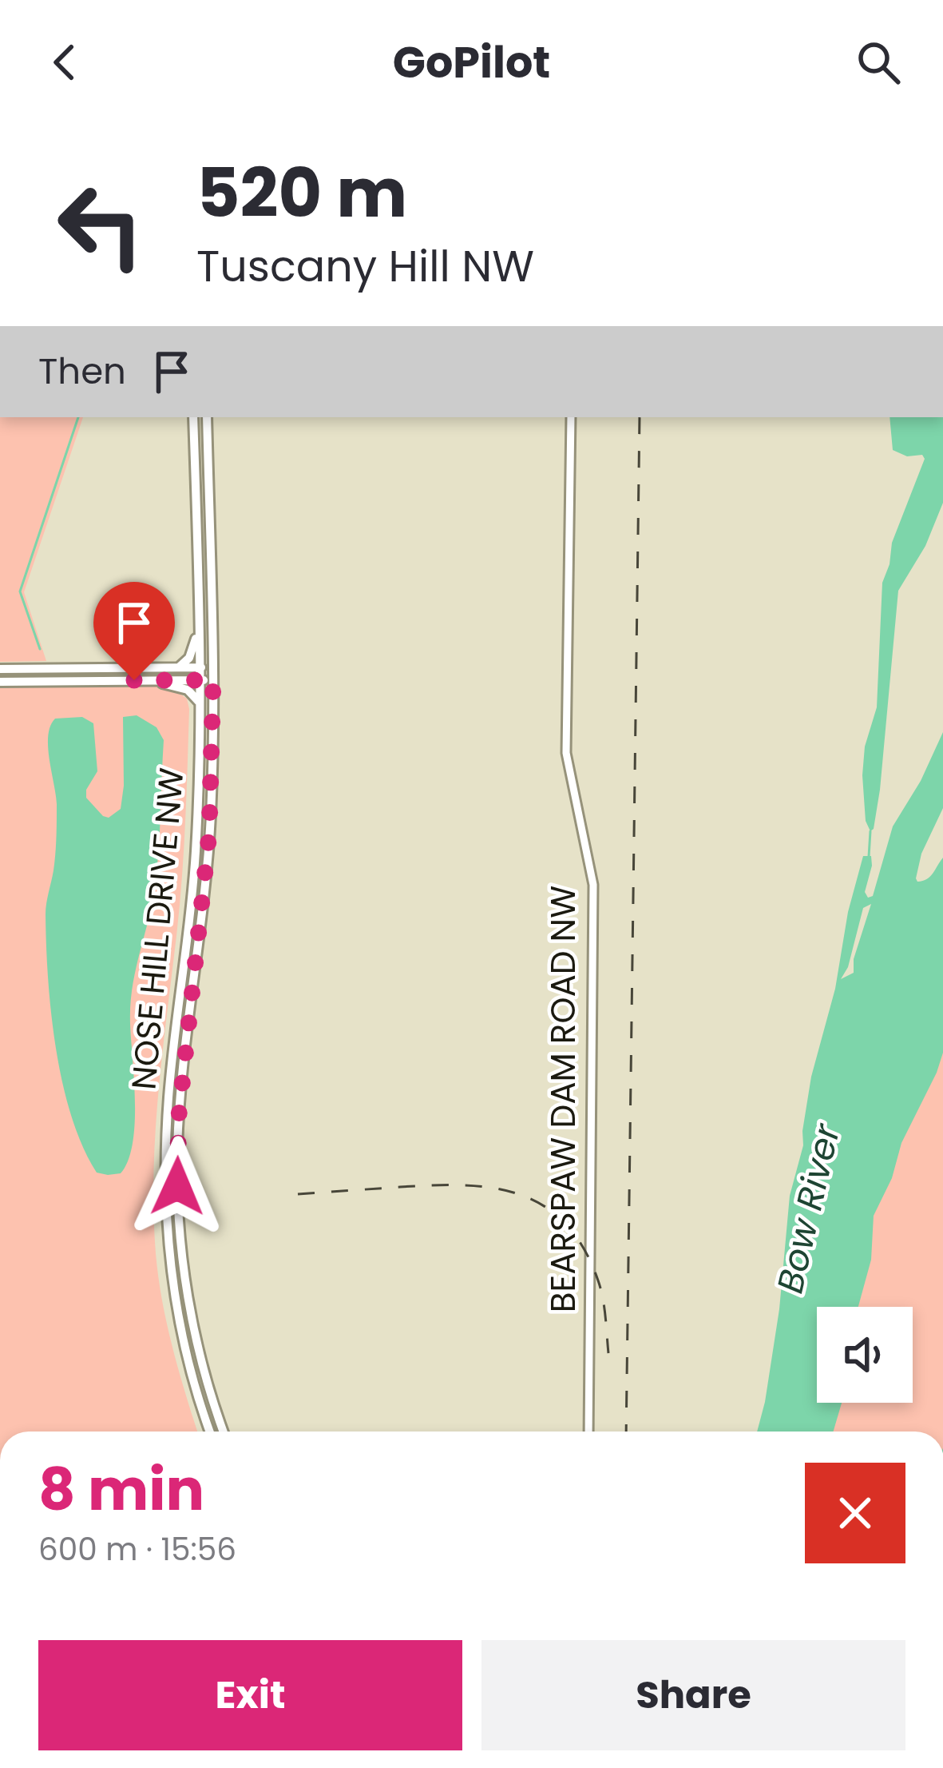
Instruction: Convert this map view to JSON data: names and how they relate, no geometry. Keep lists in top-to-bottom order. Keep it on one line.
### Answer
{"streets":{"street":["NOSE HILL DRIVE NW","BEARSPAW DAM ROAD NW"]},"water":["Bow River"],"page":{"header":"GoPilot","turn":["520 m","Tuscany Hill NW"],"then":"Then","heading":["8 min","600 m · 15:56"],"buttons":["Exit","Share"]}}
